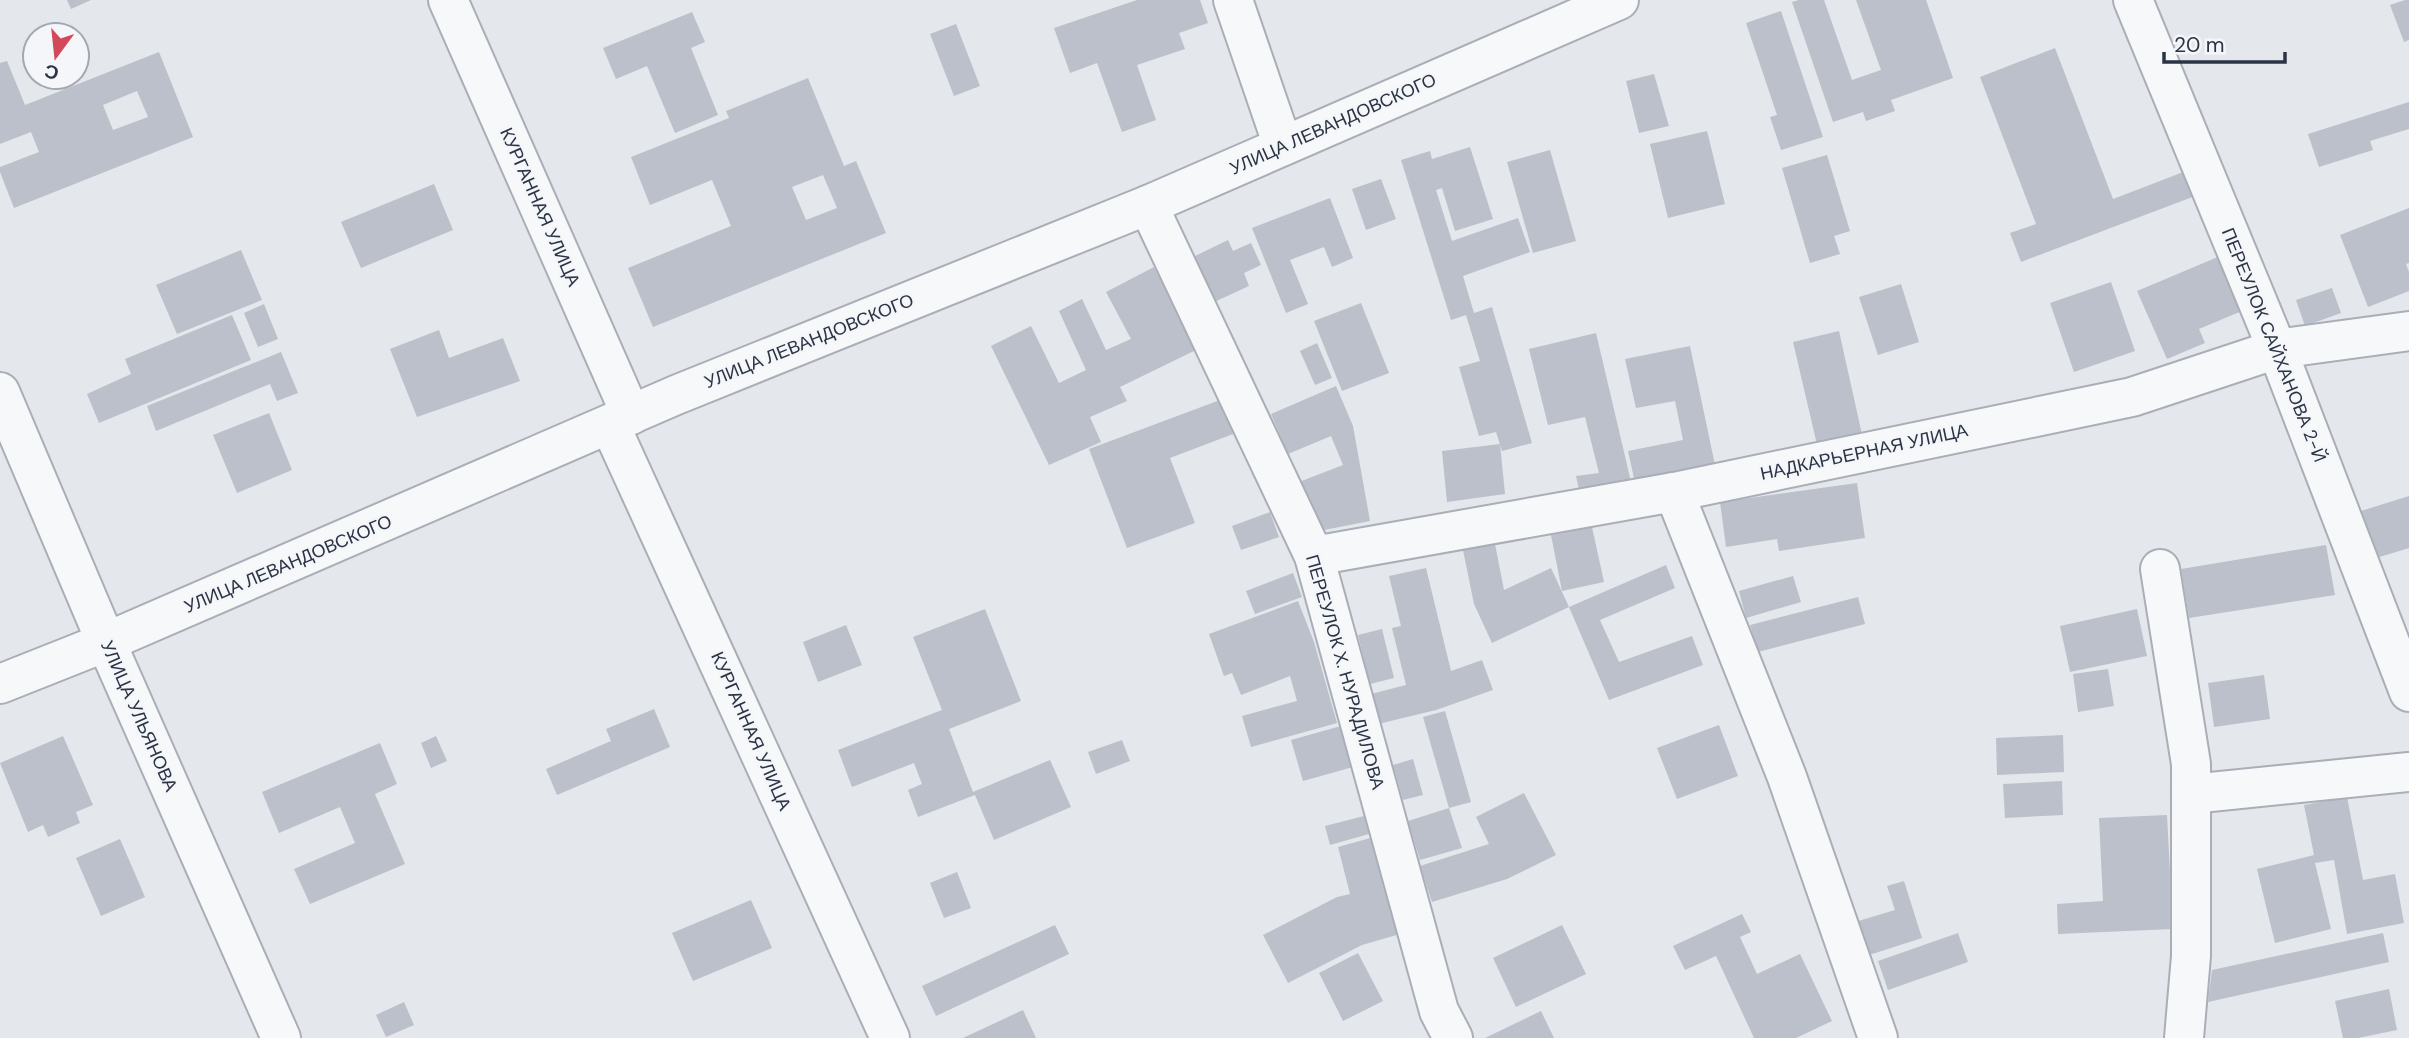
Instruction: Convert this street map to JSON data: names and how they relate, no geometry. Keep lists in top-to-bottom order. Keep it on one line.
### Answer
{"streets":{"street":["УЛИЦА ЛЕВАНДОВСКОГО","КУРГАННАЯ УЛИЦА","ПЕРЕУЛОК САЙХАНОВА 2-Й","НАДКАРЬЕРНАЯ УЛИЦА","ПЕРЕУЛОК Х. НУРАДИЛОВА","УЛИЦА УЛЬЯНОВА"]},"crossings":[["УЛИЦА ЛЕВАНДОВСКОГО","КУРГАННАЯ УЛИЦА"],["УЛИЦА ЛЕВАНДОВСКОГО","ПЕРЕУЛОК Х. НУРАДИЛОВА"],["УЛИЦА ЛЕВАНДОВСКОГО","УЛИЦА УЛЬЯНОВА"],["ПЕРЕУЛОК САЙХАНОВА 2-Й","НАДКАРЬЕРНАЯ УЛИЦА"],["НАДКАРЬЕРНАЯ УЛИЦА","ПЕРЕУЛОК Х. НУРАДИЛОВА"]],"scale_bar":"20 m","north":"bottom"}
